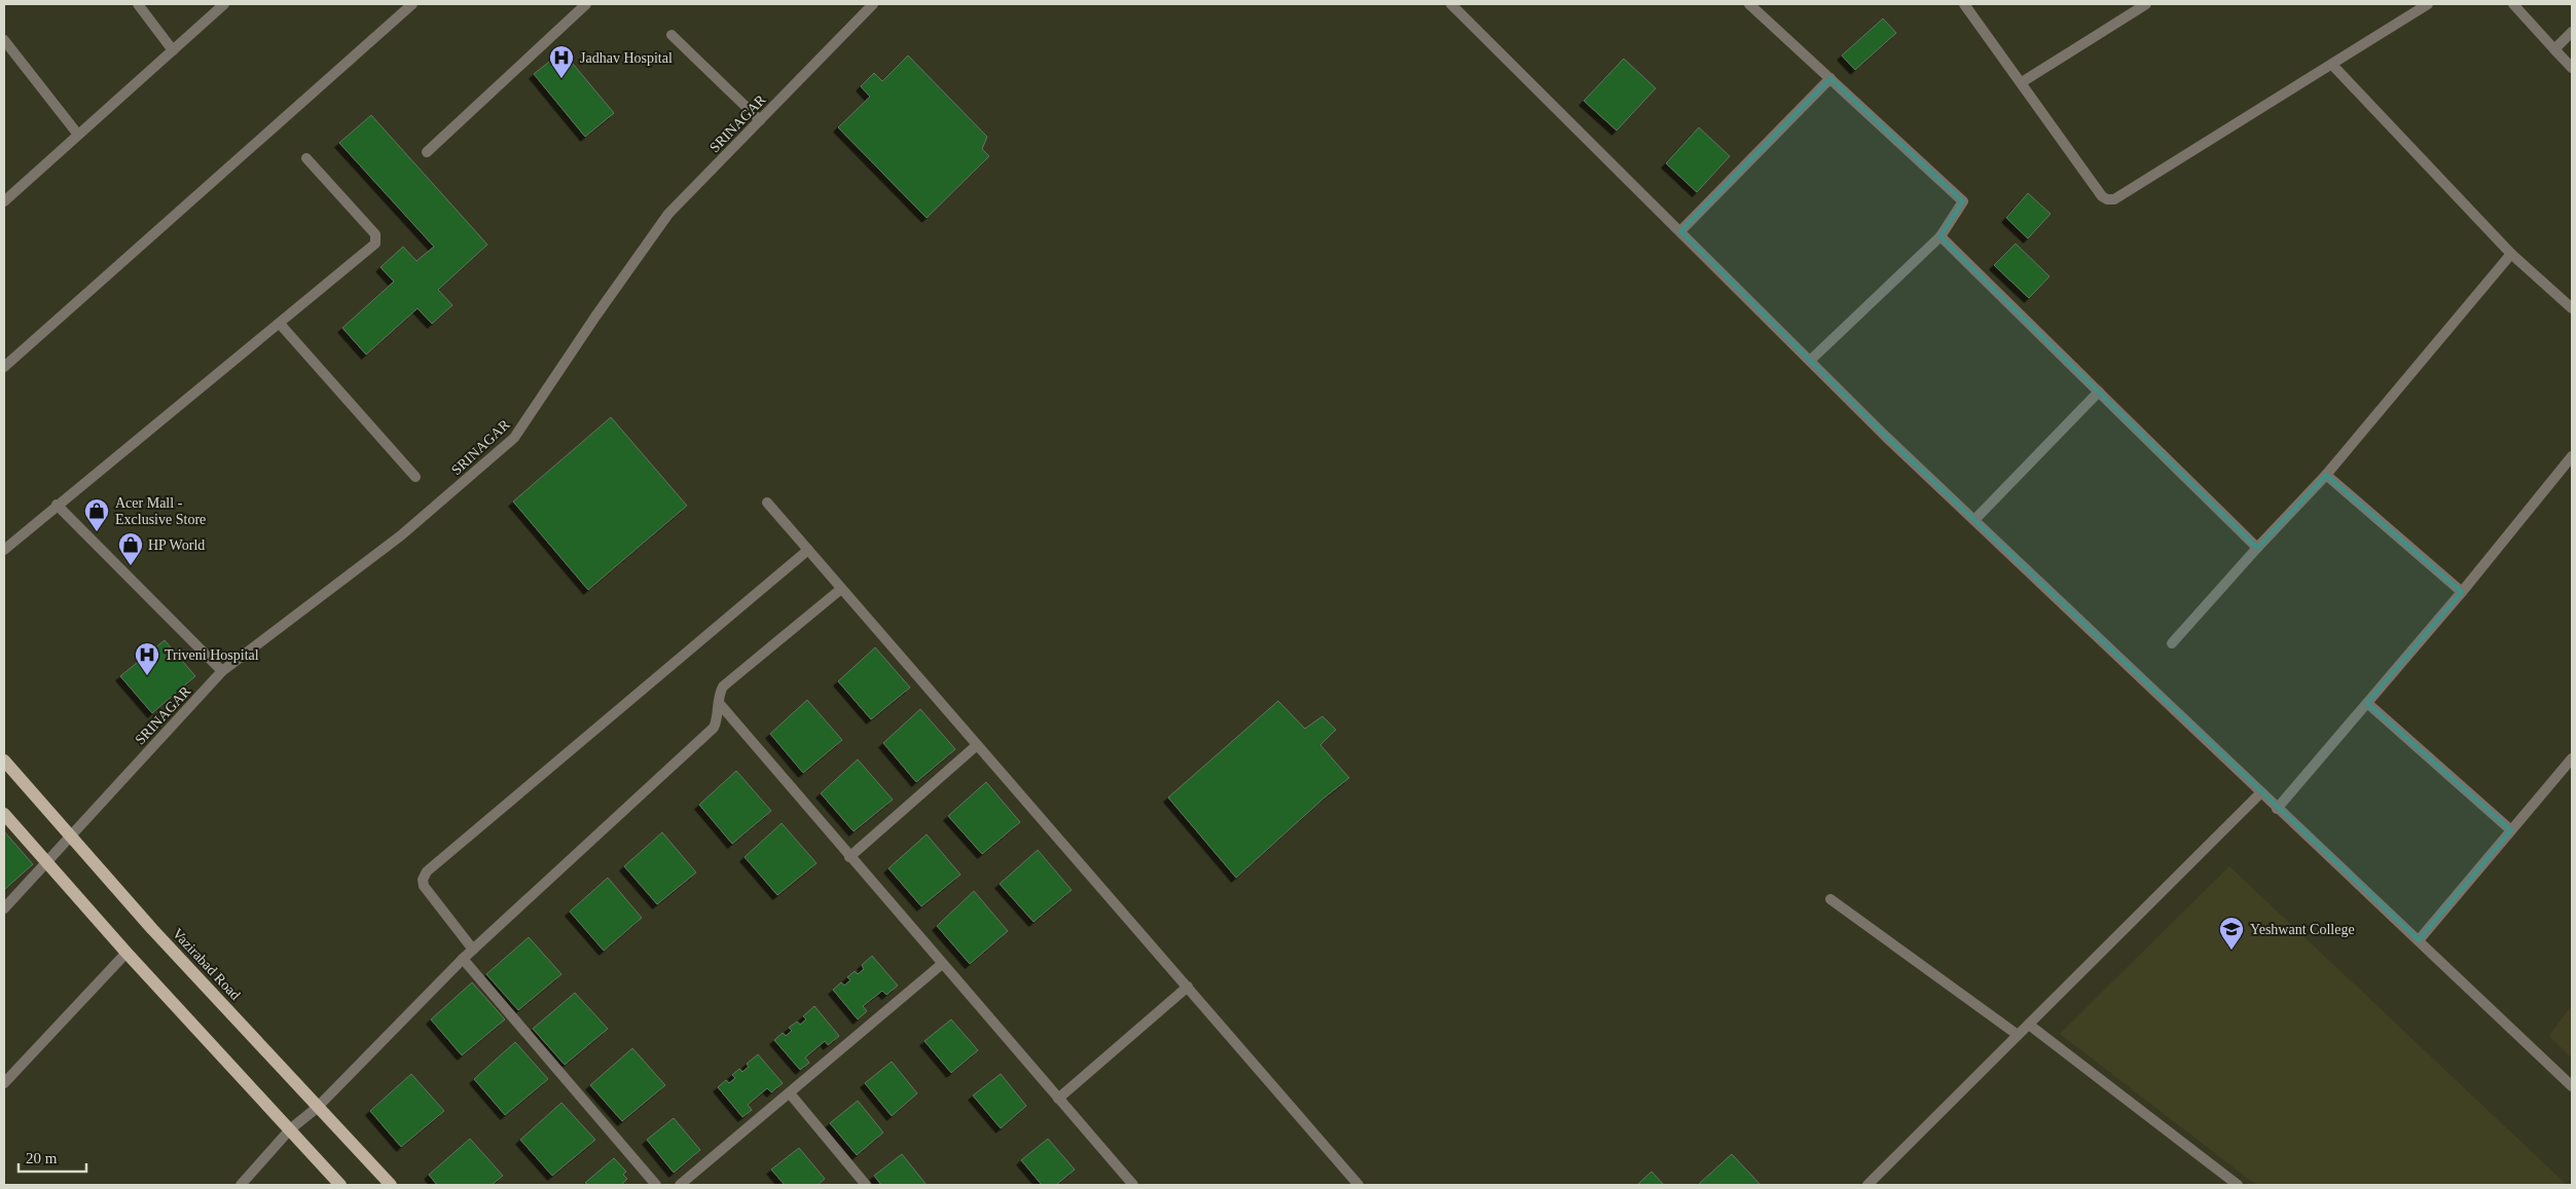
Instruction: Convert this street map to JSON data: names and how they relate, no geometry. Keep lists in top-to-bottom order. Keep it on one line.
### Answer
{"streets":{"main road":["Vazirabad Road"],"street":["SRINAGAR"]},"crossings":[["SRINAGAR","Vazirabad Road"]],"places":{"hospital":["Jadhav Hospital","Triveni Hospital"],"shop":["Acer Mall - Exclusive Store","HP World"],"school or university":["Yeshwant College"]},"scale_bar":"20 m"}
